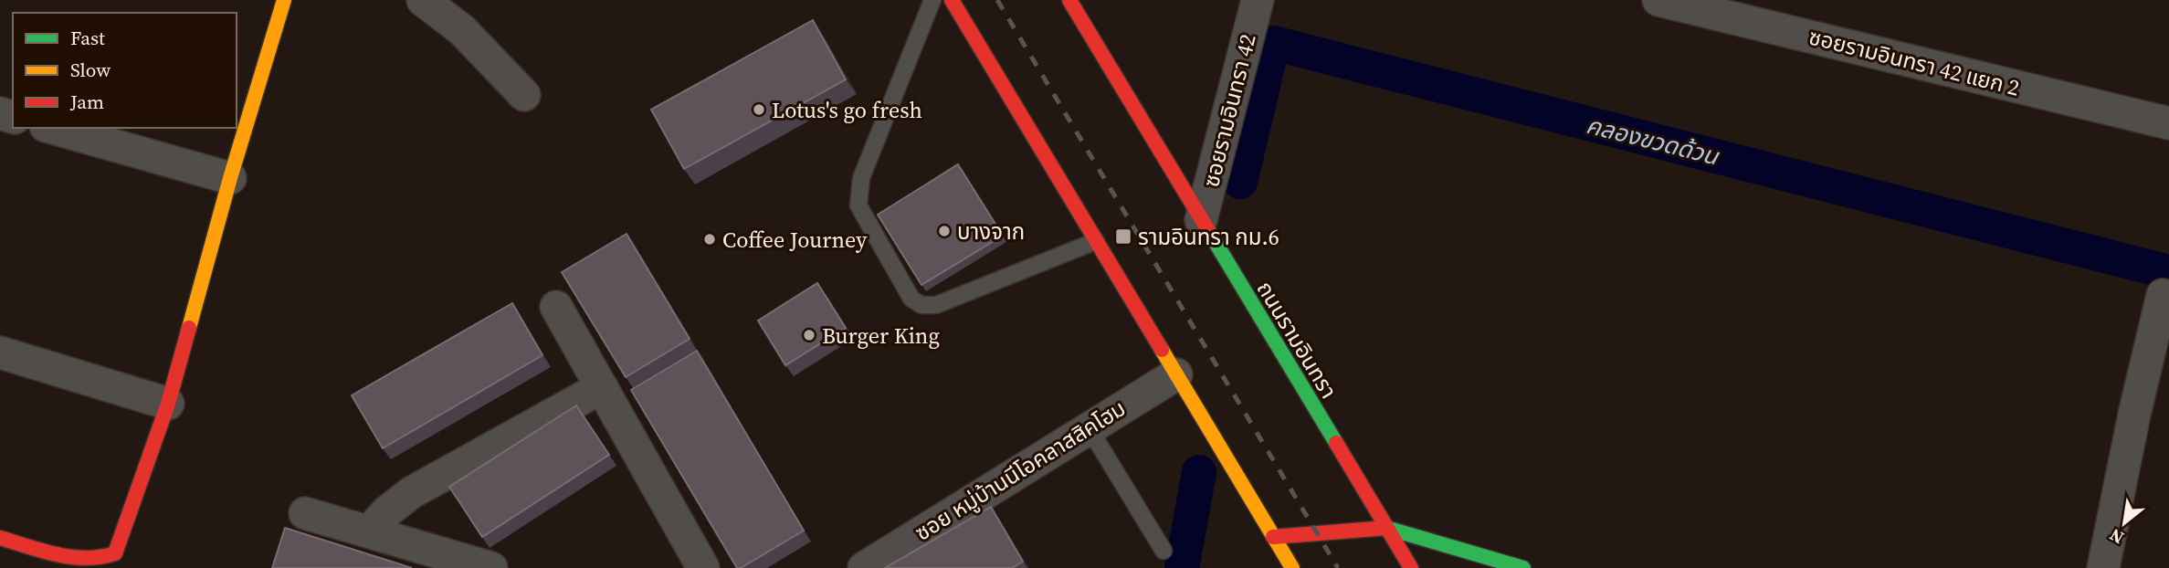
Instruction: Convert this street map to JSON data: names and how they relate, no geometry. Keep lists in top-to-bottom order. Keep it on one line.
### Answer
{"streets":{"main road":["ถนนรามอินทรา"],"street":["ซอยรามอินทรา 42 แยก 2","ซอยรามอินทรา 42","ซอย หมู่บ้านนีโอคลาสสิคโฮม"]},"crossings":[["ซอยรามอินทรา 42","ถนนรามอินทรา"]],"water":["คลองขวดด้วน"],"places":{"other":["Lotus's go fresh","บางจาก","Coffee Journey","Burger King"],"transit":["รามอินทรา กม.6"]},"legend":["Fast","Slow","Jam"],"north":"bottom left"}
